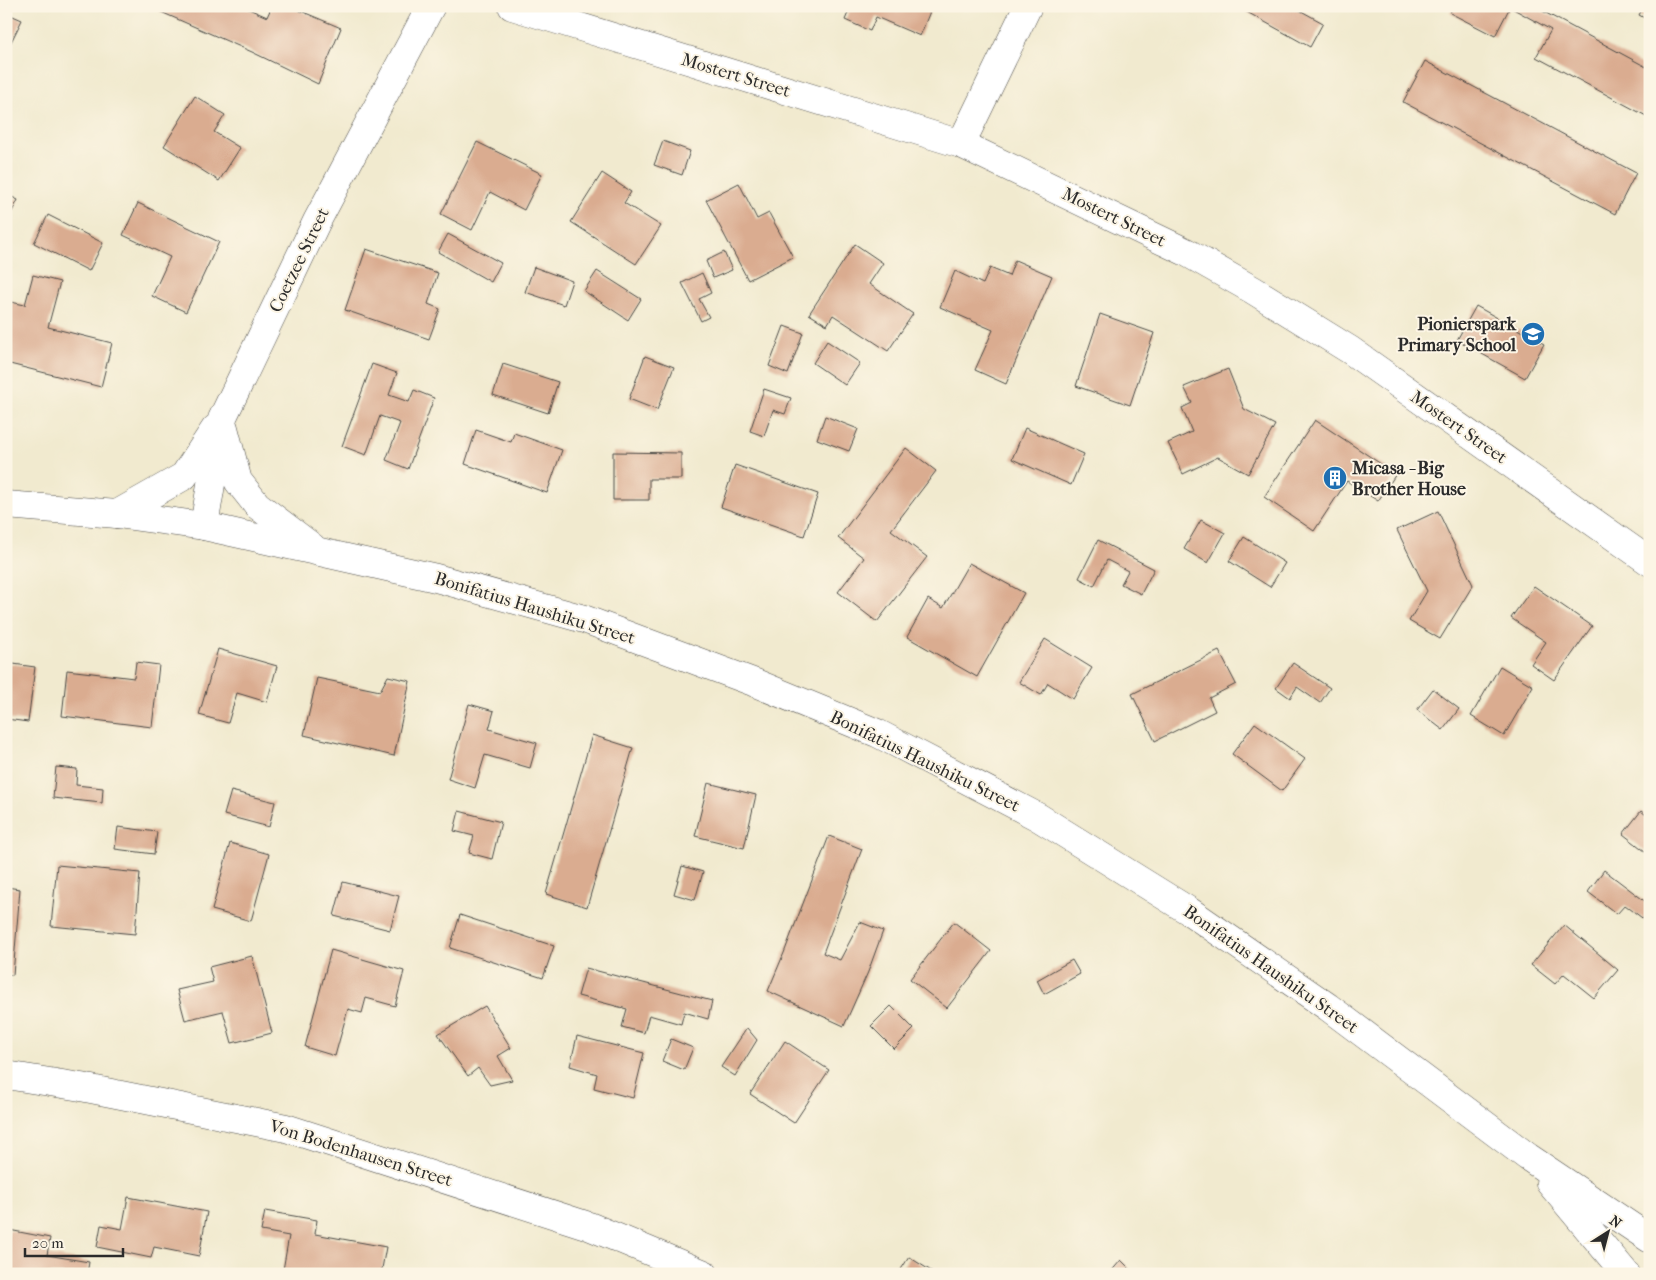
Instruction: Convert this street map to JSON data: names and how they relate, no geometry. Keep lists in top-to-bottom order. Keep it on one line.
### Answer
{"streets":{"street":["Mostert Street","Coetzee Street","Bonifatius Haushiku Street","Von Bodenhausen Street"]},"crossings":[["Coetzee Street","Bonifatius Haushiku Street"]],"places":{"school or university":["Pionierspark Primary School"],"building":["Micasa - Big Brother House"]},"scale_bar":"20 m","north":"top right"}
